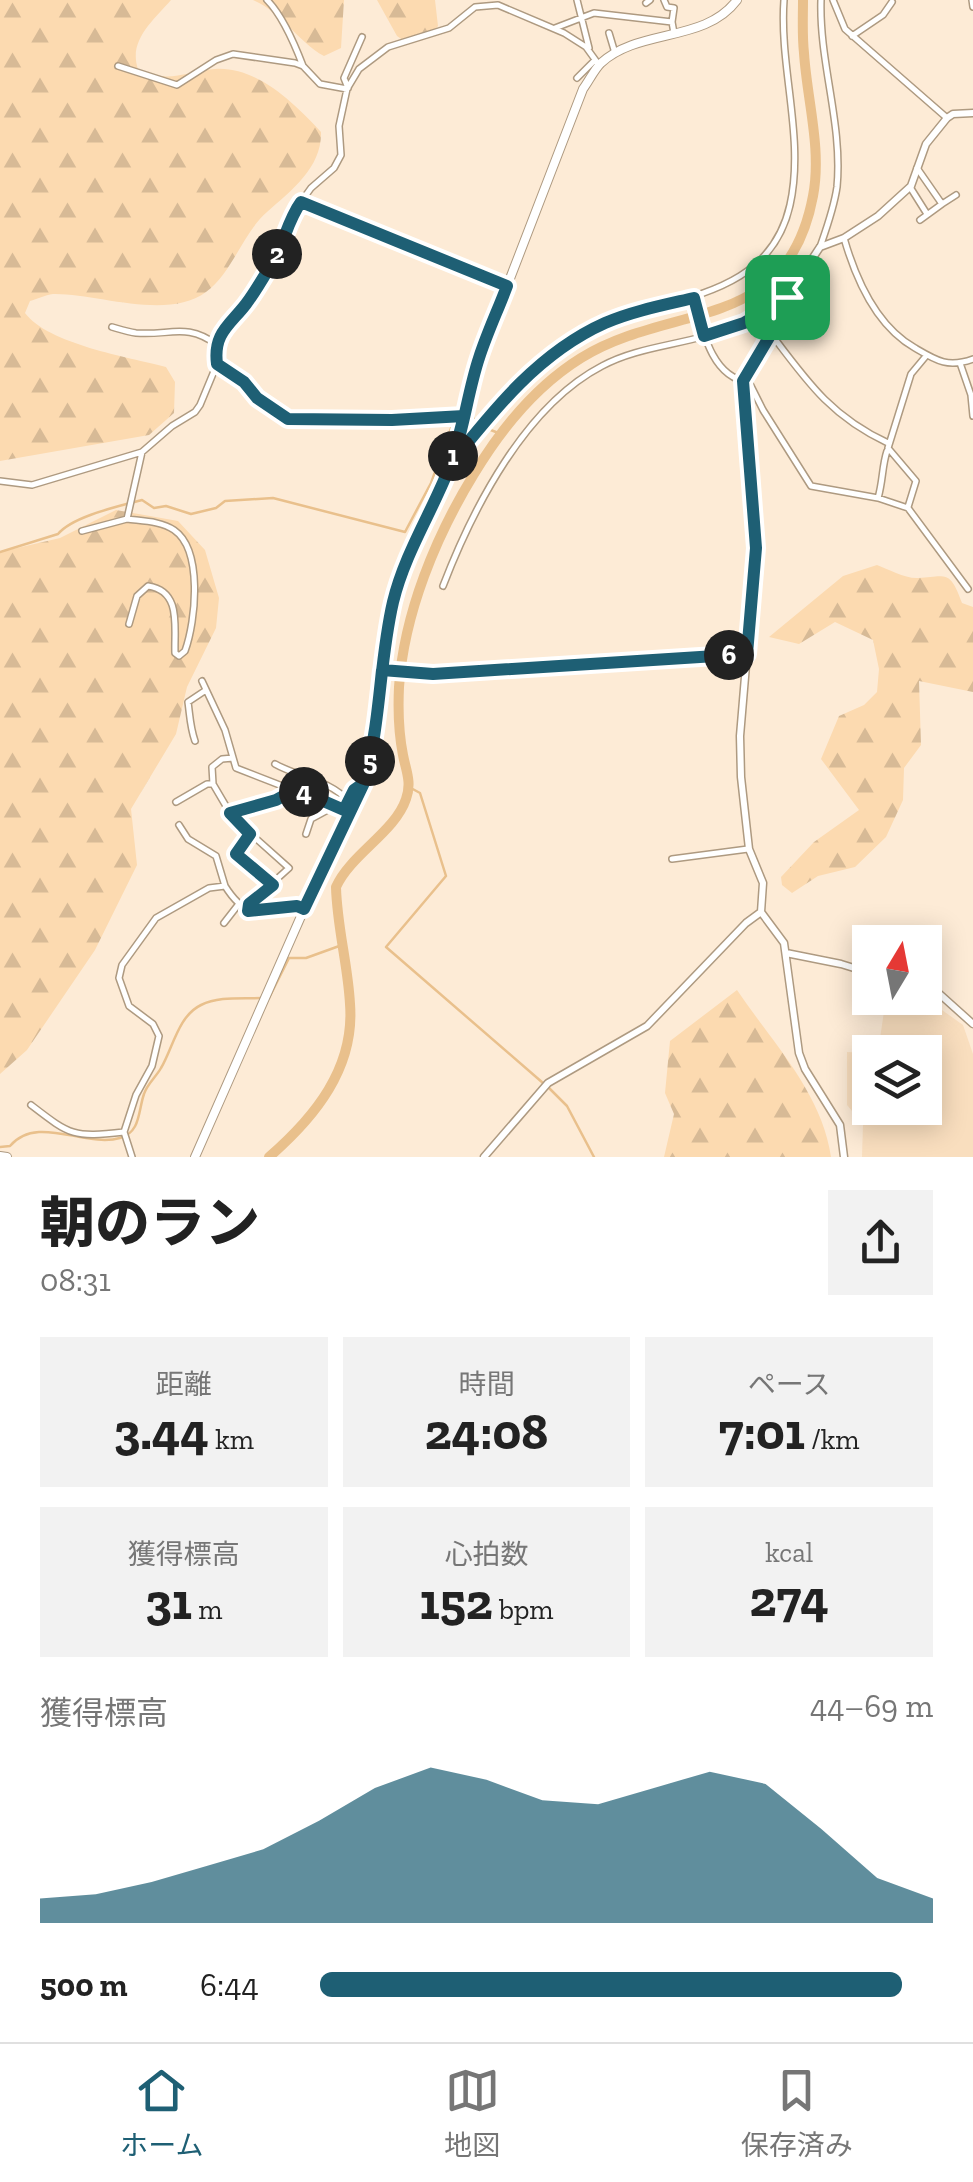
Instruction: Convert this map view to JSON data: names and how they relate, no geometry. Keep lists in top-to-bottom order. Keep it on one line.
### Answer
{"north":"top","page":{"pins":["2","1","6","5","4"],"heading":["朝のラン","08:31"],"stats":[["距離","3.44 km"],["時間","24:08"],["ペース","7:01 /km"],["獲得標高","31 m"],["心拍数","152 bpm"],["kcal","274"]],"chart":["獲得標高","44–69 m"],"list":[{"name":"500 m","note":"6:44"}],"tabs":["ホーム","地図","保存済み"]}}
